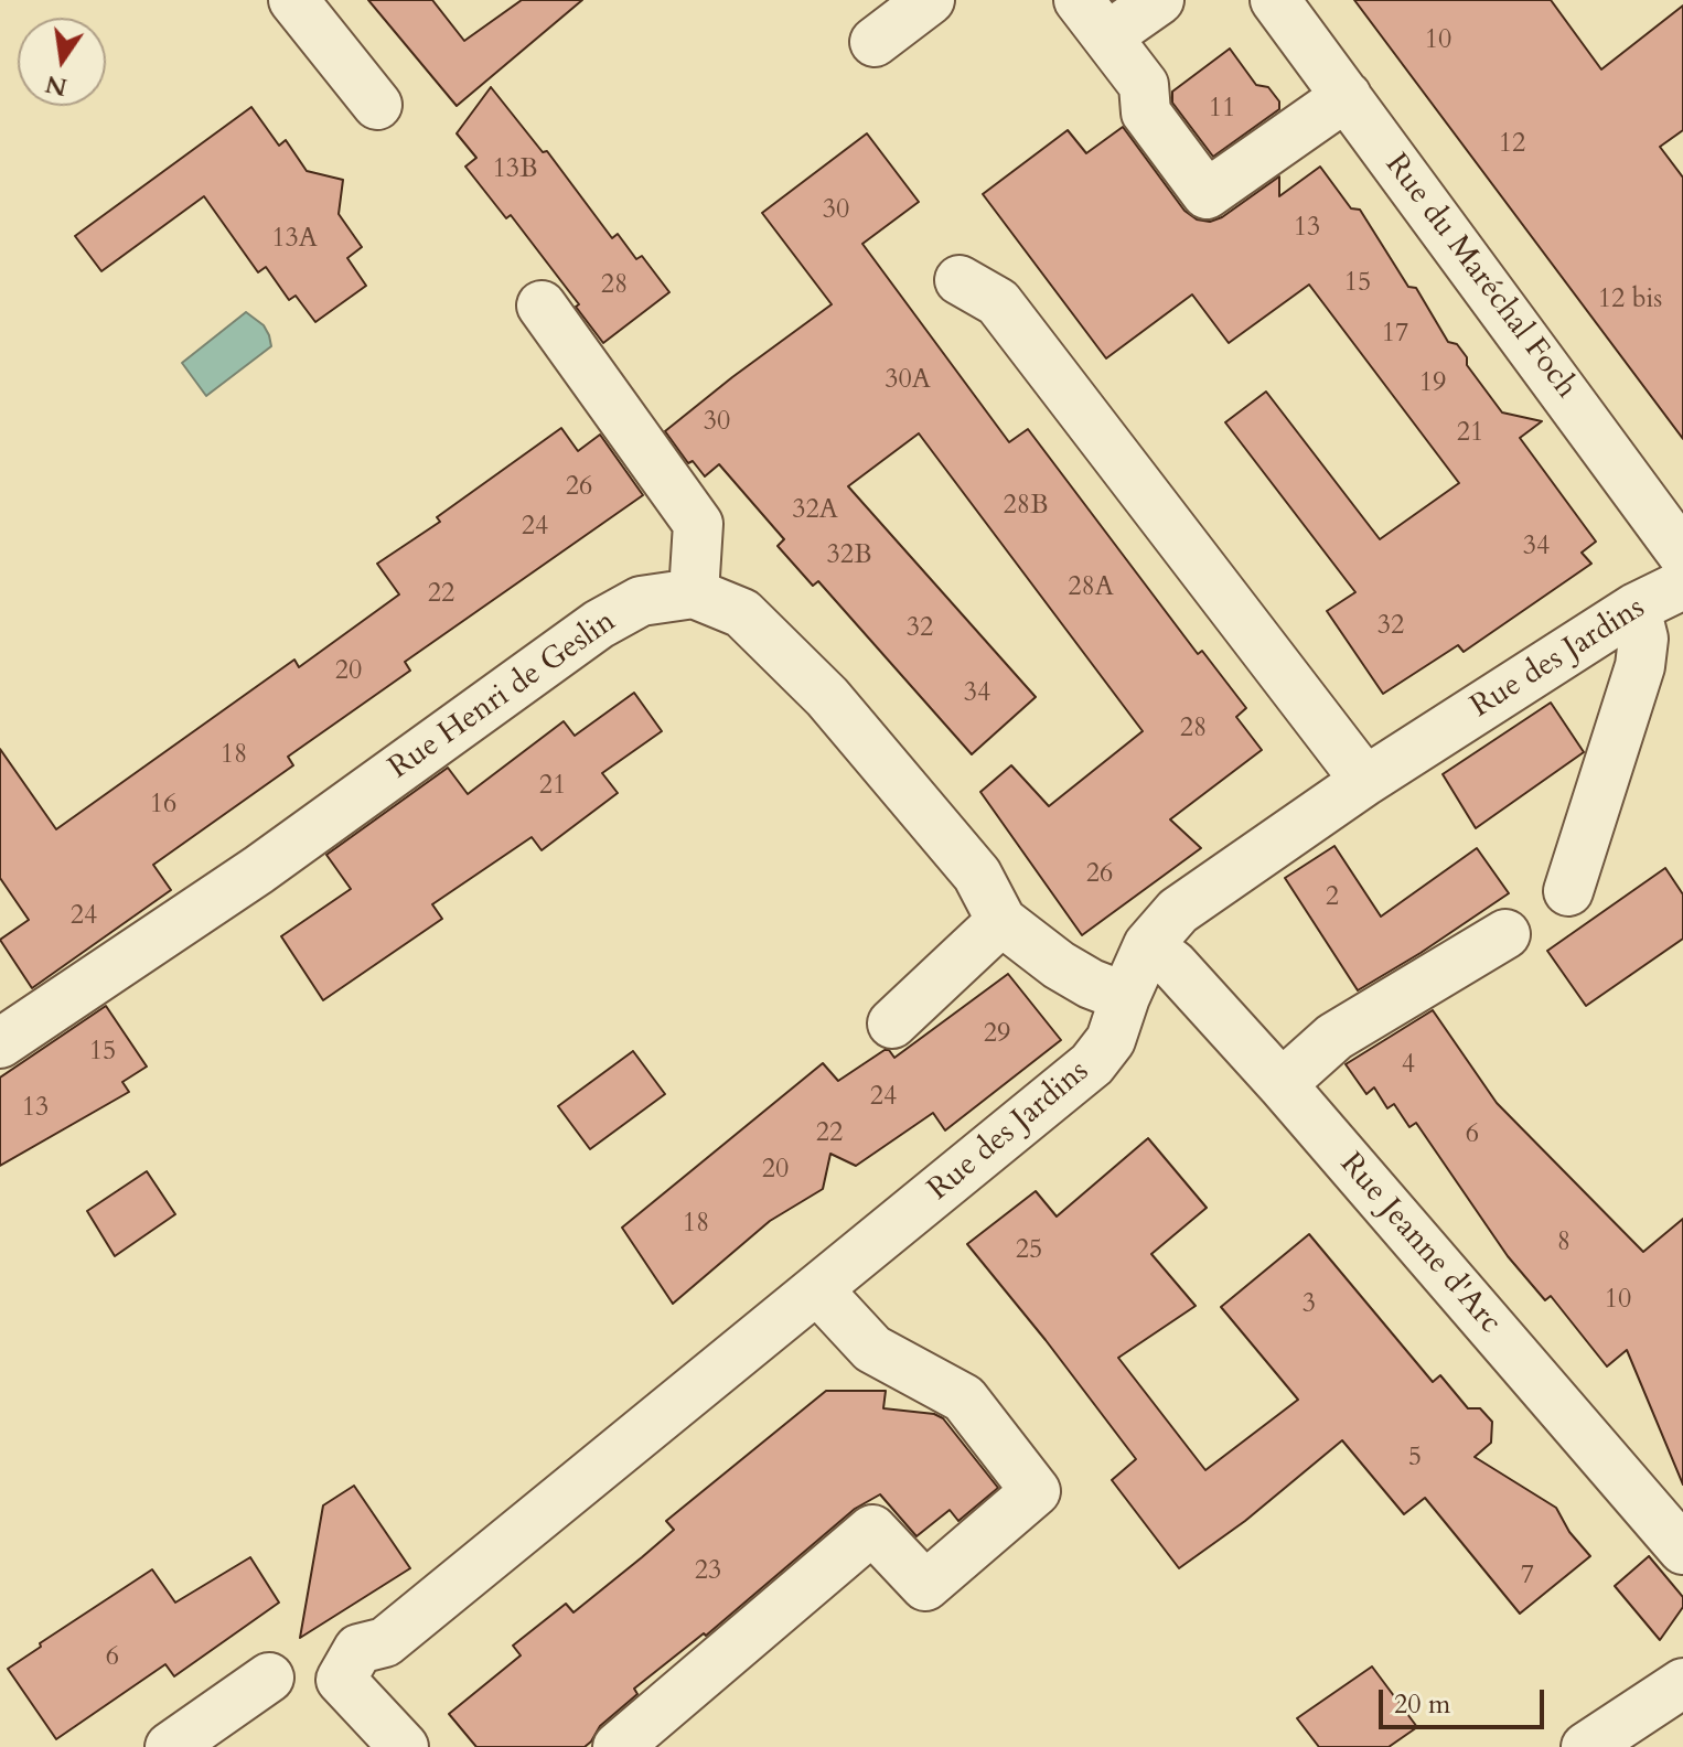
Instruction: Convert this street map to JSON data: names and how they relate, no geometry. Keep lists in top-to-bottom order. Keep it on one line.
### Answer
{"streets":{"street":["Rue du Maréchal Foch","Rue des Jardins","Rue Henri de Geslin","Rue Jeanne d'Arc"]},"crossings":[["Rue des Jardins","Rue Jeanne d'Arc"]],"house_numbers":["10","11","12","13B","30","13","13A","15","28","12 bis","17","30A","19","30","21","26","28B","32A","24","34","32B","28A","22","32","32","20","34","28","18","21","16","26","2","24","29","15","4","24","13","22","6","20","18","8","25","10","3","5","23","7","6"],"scale_bar":"20 m","north":"bottom"}
